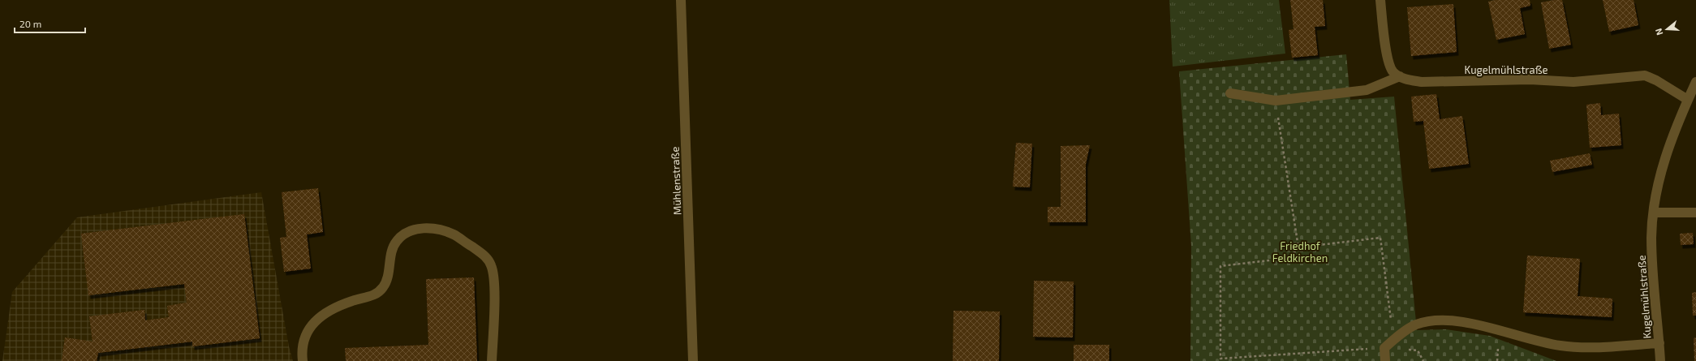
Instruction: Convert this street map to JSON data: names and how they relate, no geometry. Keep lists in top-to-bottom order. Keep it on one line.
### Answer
{"streets":{"street":["Kugelmühlstraße","Mühlenstraße"]},"parks":["Friedhof Feldkirchen"],"scale_bar":"20 m","north":"left"}
